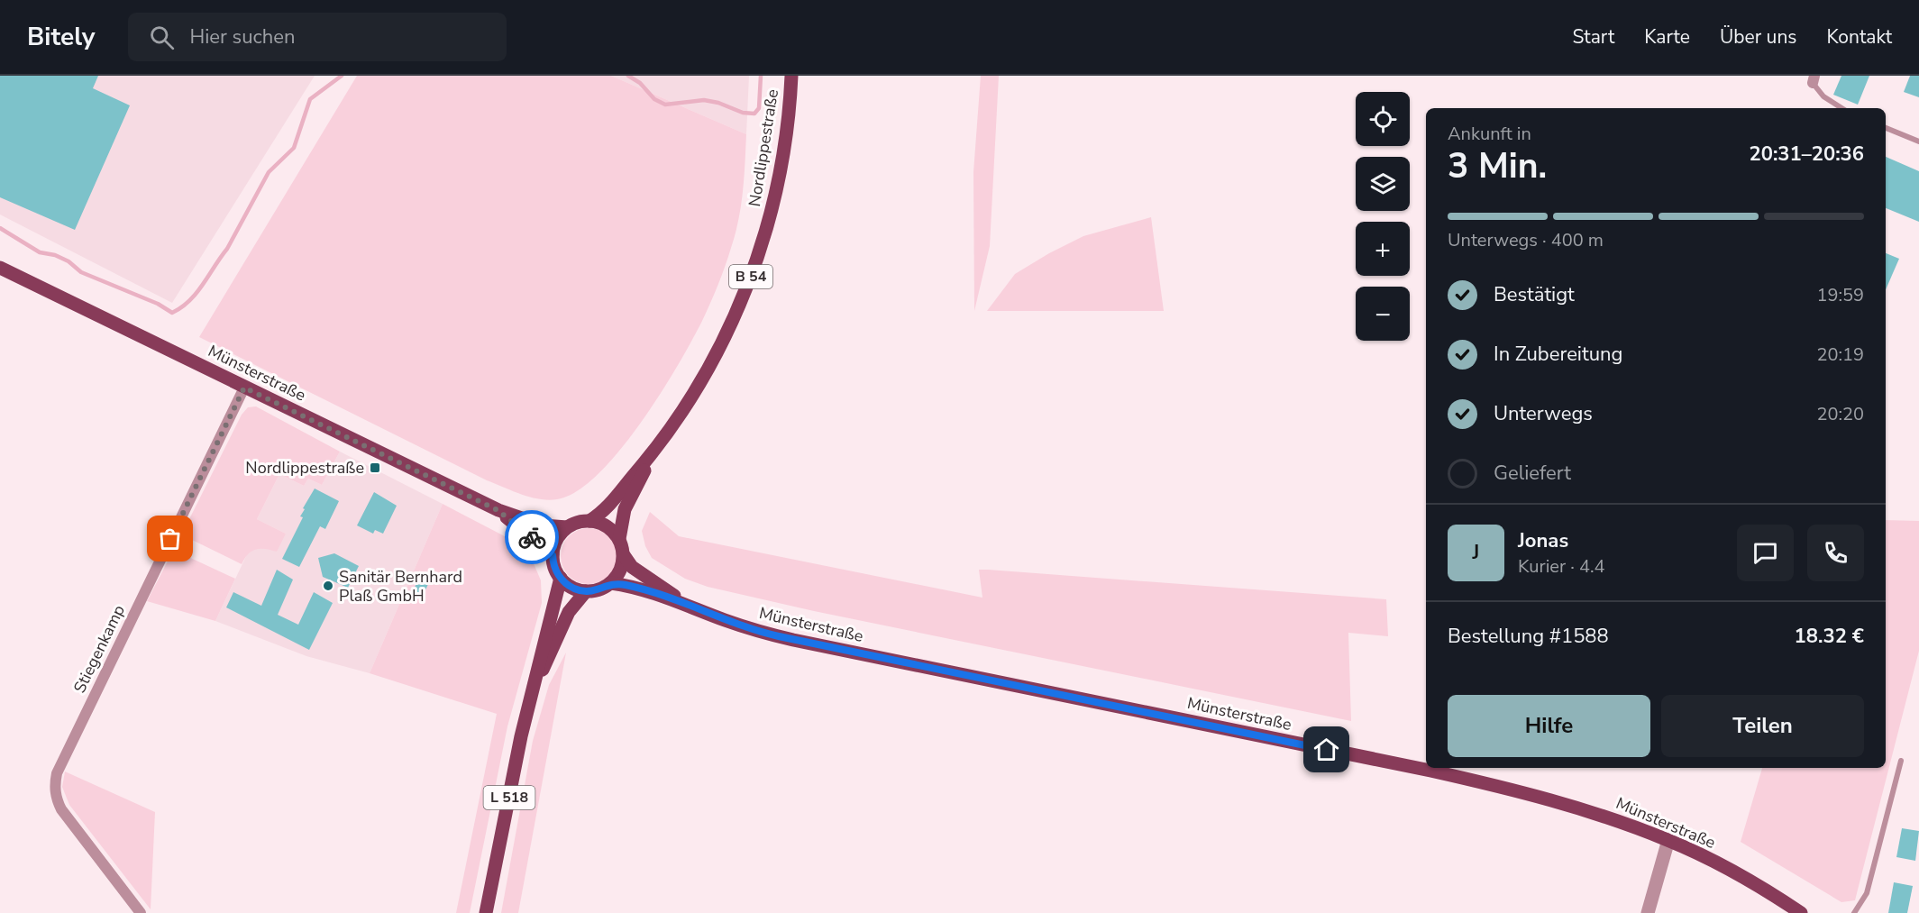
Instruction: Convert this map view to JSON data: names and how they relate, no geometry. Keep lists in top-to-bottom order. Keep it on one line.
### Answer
{"streets":{"main road":["Nordlippestraße","B 54","Münsterstraße","L 518"],"street":["Stiegenkamp"]},"crossings":[["Nordlippestraße","Münsterstraße"],["Nordlippestraße","L 518"],["Münsterstraße","Stiegenkamp"],["Münsterstraße","L 518"]],"places":{"transit":["Nordlippestraße"],"other":["Sanitär Bernhard Plaß GmbH"]},"page":{"header":"Bitely","search":"Hier suchen","nav":["Start","Karte","Über uns","Kontakt"],"map_buttons":["+","−"],"heading":["3 Min.","Ankunft in","20:31–20:36"],"panel":["Jonas","Kurier · 4.4","Bestellung #1588","18.32 €"],"bar":"Unterwegs · 400 m","list":[["Bestätigt","19:59"],["In Zubereitung","20:19"],["Unterwegs","20:20"],"Geliefert"],"round":"J","buttons":["Hilfe","Teilen"]}}
